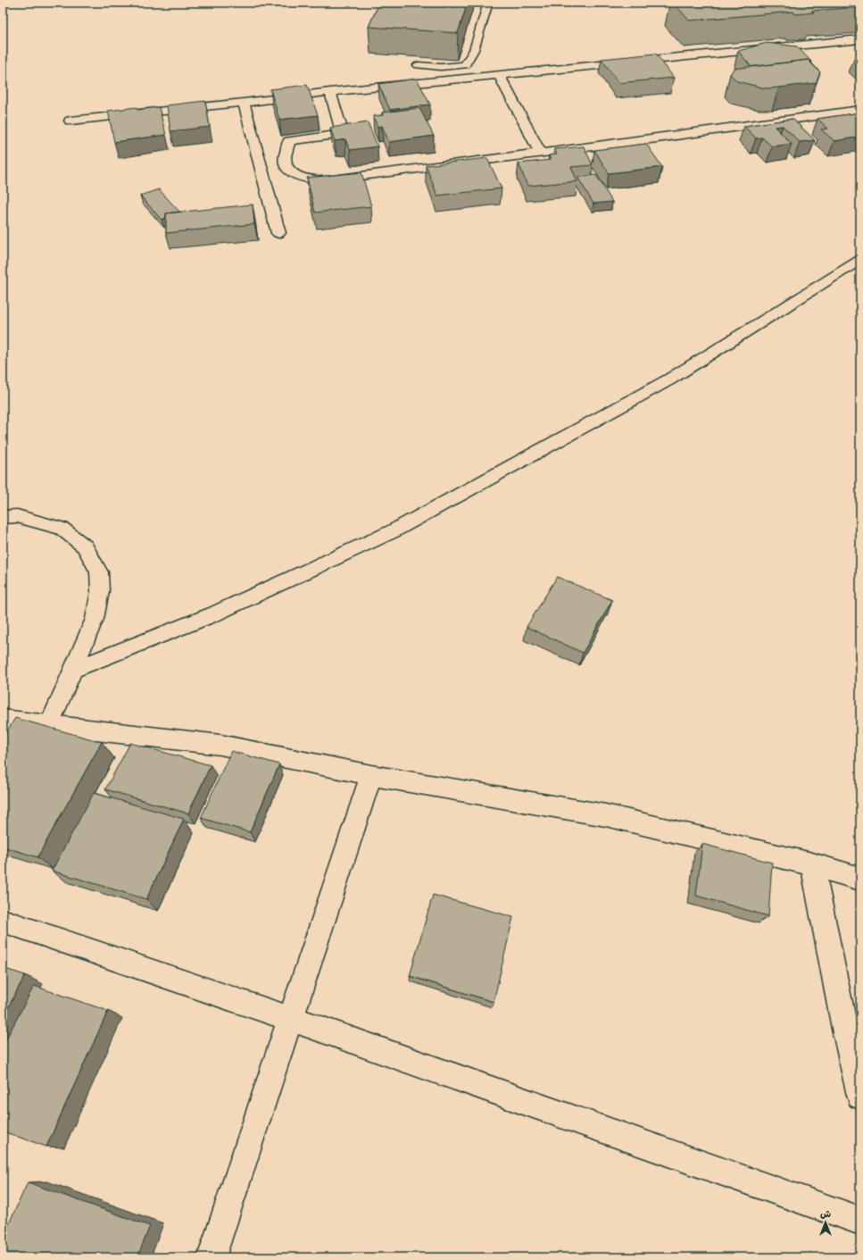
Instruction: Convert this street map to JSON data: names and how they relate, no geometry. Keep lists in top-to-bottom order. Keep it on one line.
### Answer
{"north":"top"}
